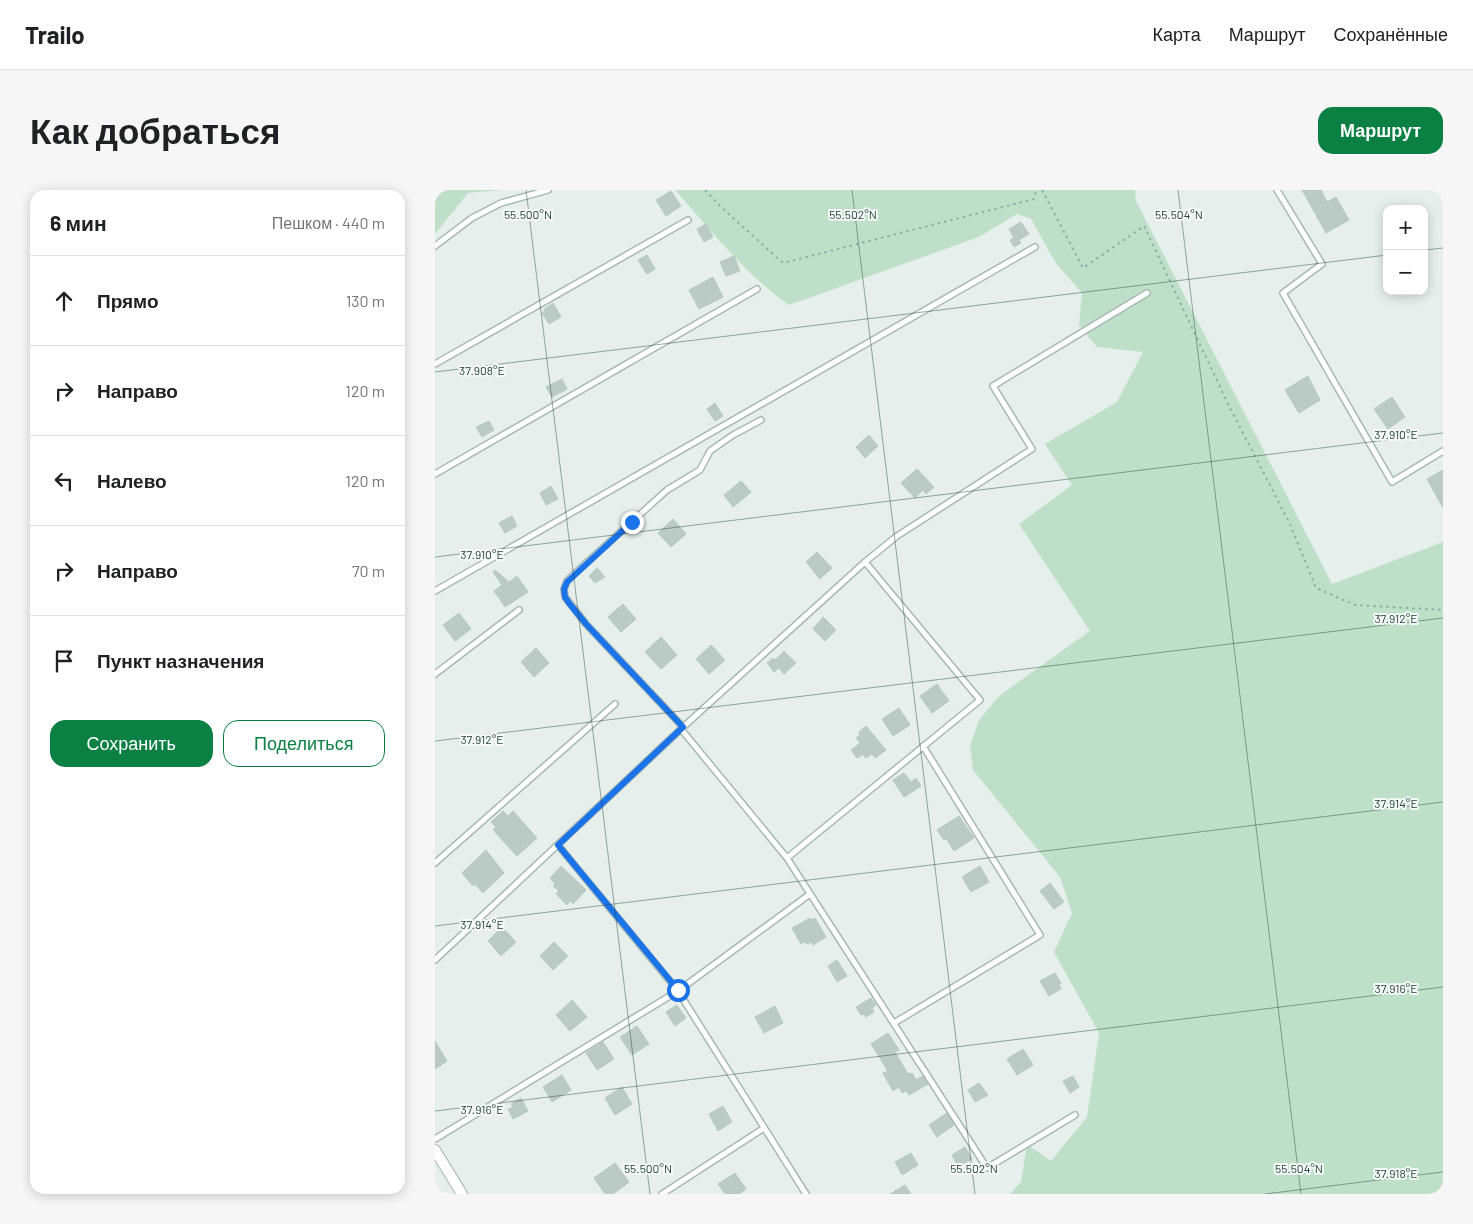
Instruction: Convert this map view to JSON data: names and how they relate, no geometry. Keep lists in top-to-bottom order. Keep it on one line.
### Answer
{"page":{"header":"Trailo","nav":["Карта","Маршрут","Сохранённые"],"buttons":["Маршрут",["Сохранить","Поделиться"]],"title":"Как добраться","heading":["6 мин","Пешком · 440 m"],"map_buttons":["+","−"],"list":[["Прямо","130 m"],["Направо","120 m"],["Налево","120 m"],["Направо","70 m"],"Пункт назначения"]},"coordinates":["55.500°N","55.502°N","55.504°N","37.908°E","37.910°E","37.912°E","37.914°E","37.916°E","37.918°E"]}
